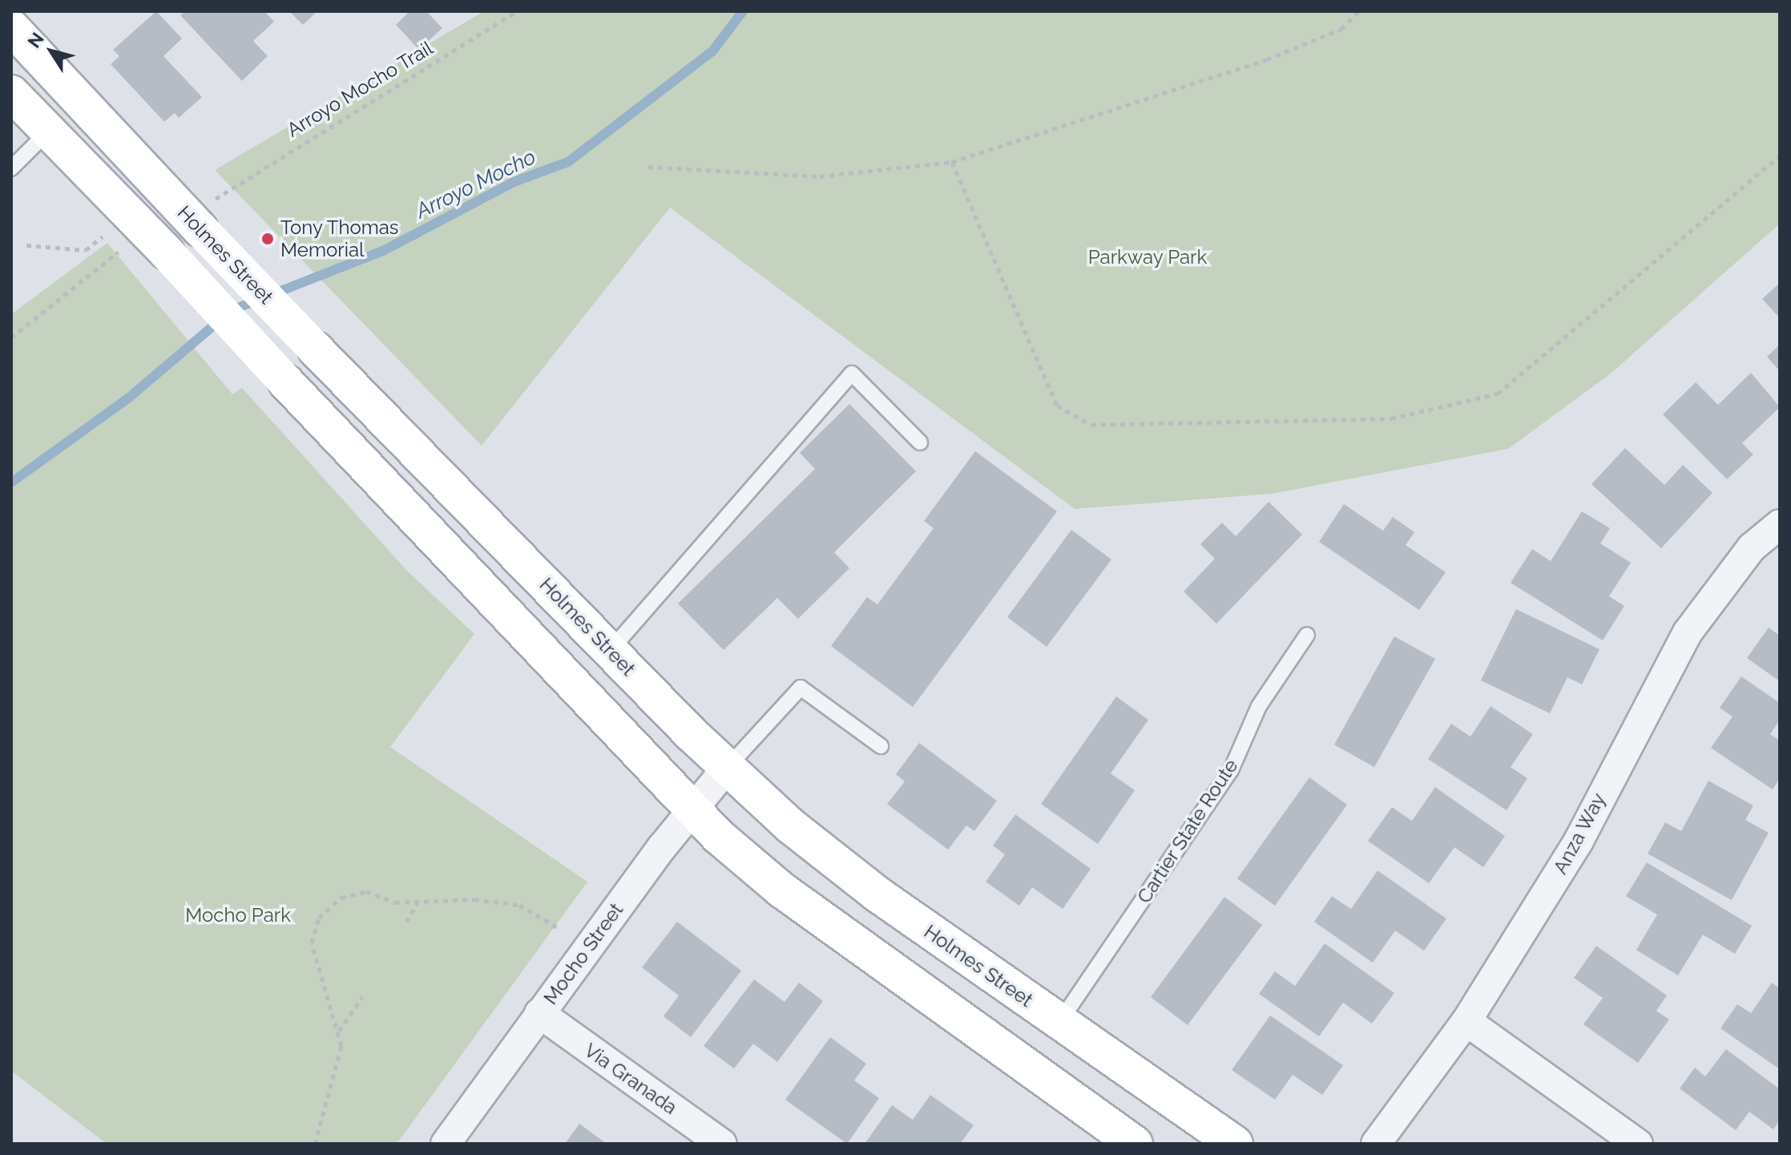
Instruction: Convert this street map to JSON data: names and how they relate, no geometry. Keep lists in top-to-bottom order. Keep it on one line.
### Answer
{"streets":{"main road":["Holmes Street"],"street":["Anza Way","Mocho Street","Via Granada"],"lane":["Cartier State Route"],"path":["Arroyo Mocho Trail"]},"crossings":[["Holmes Street","Cartier State Route"],["Holmes Street","Mocho Street"],["Mocho Street","Via Granada"]],"water":["Arroyo Mocho"],"parks":["Parkway Park","Mocho Park"],"places":["Tony Thomas Memorial"],"north":"top left"}
